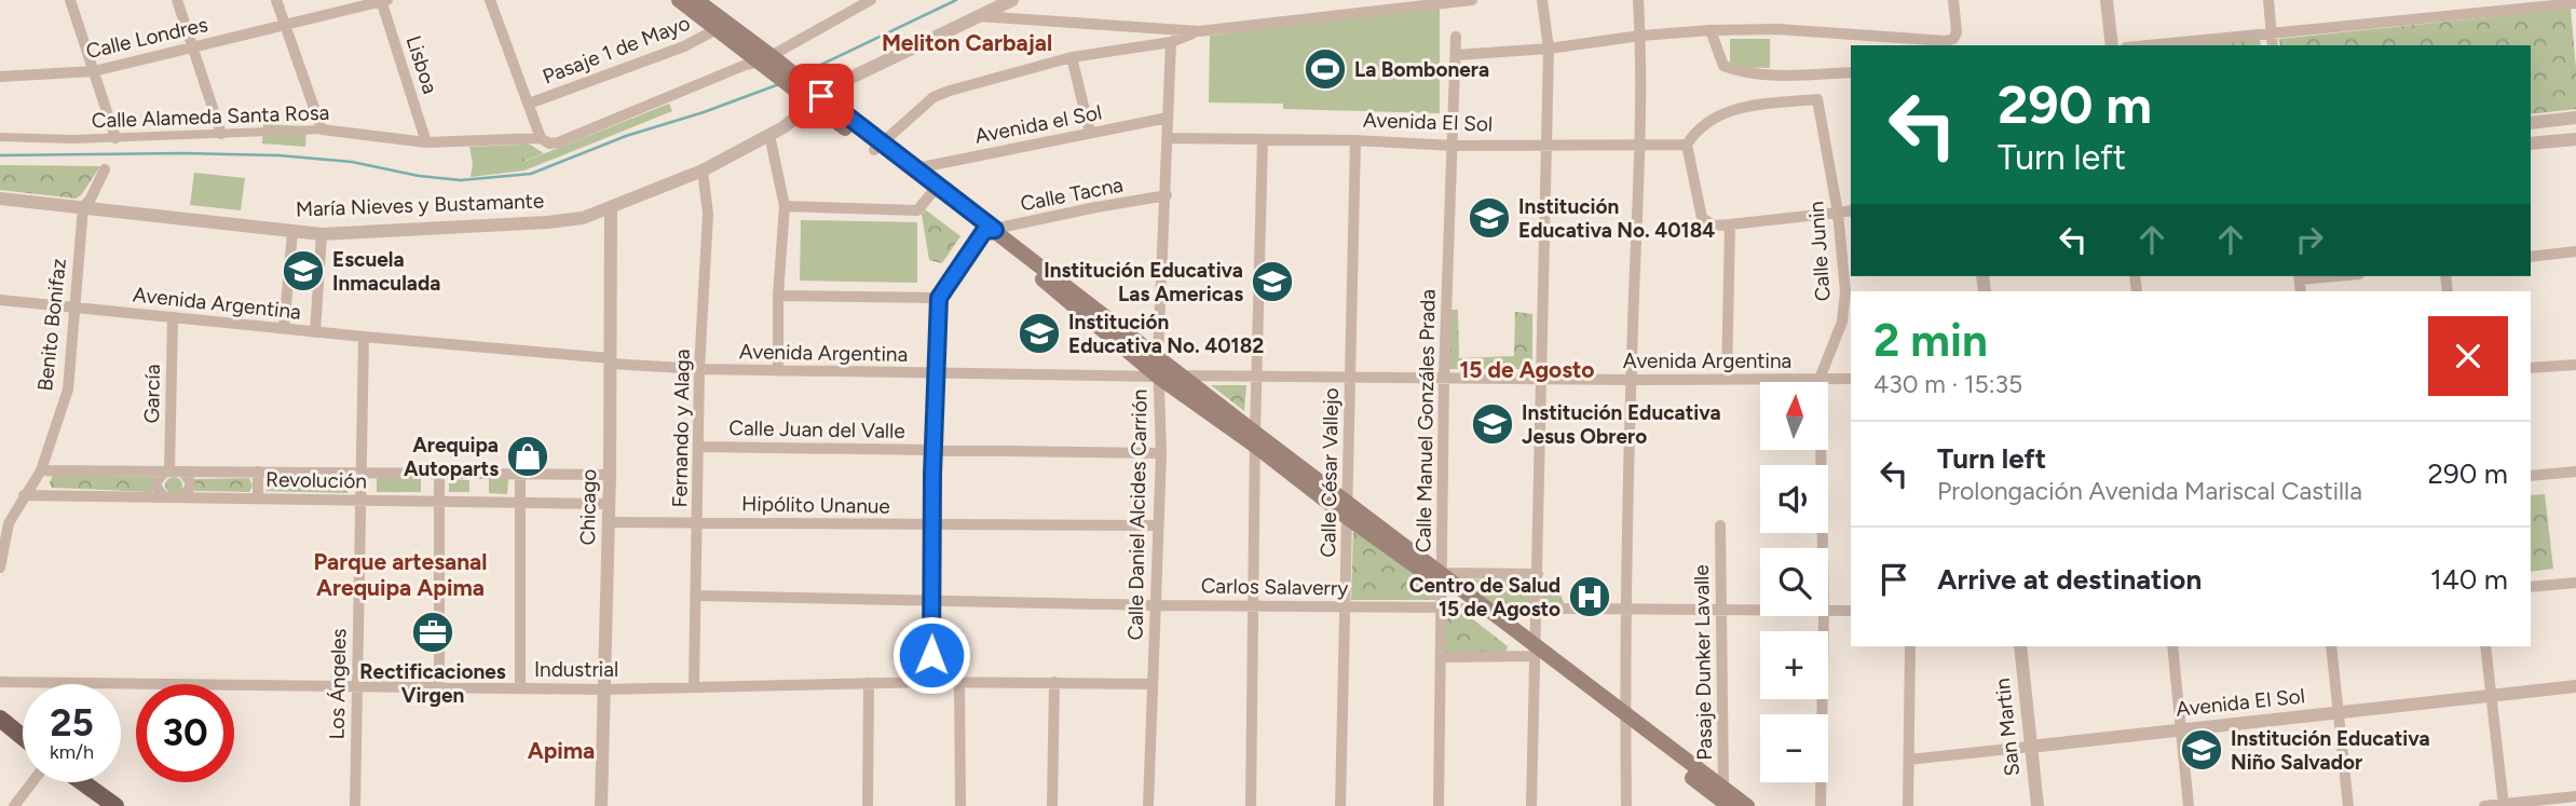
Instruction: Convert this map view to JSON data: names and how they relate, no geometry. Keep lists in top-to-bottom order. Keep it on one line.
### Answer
{"streets":{"street":["Calle Londres","Pasaje 1 de Mayo","Lisboa","Calle Alameda Santa Rosa","Avenida El Sol","Avenida el Sol","Calle Tacna","María Nieves y Bustamante","Calle Junin","Avenida Argentina","Benito Bonifaz","García","Calle Manuel Gonzáles Prada","Fernando y Alaga","Calle Juan del Valle","Calle César Vallejo","Revolución","Hipólito Unanue","Chicago","Calle Daniel Alcides Carrión","Carlos Salaverry","Pasaje Dunker Lavalle","Industrial","Los Ángeles","San Martin"]},"crossings":[["Calle Londres","Lisboa"],["Lisboa","Calle Alameda Santa Rosa"],["Avenida El Sol","Calle Junin"],["Avenida El Sol","Calle Manuel Gonzáles Prada"],["Avenida El Sol","Calle César Vallejo"],["Avenida El Sol","Calle Daniel Alcides Carrión"],["Avenida El Sol","San Martin"],["Avenida el Sol","Calle Daniel Alcides Carrión"],["Calle Tacna","Calle Daniel Alcides Carrión"],["María Nieves y Bustamante","Benito Bonifaz"],["María Nieves y Bustamante","Fernando y Alaga"],["María Nieves y Bustamante","Chicago"],["Calle Junin","Avenida Argentina"],["Avenida Argentina","Benito Bonifaz"],["Avenida Argentina","García"],["Avenida Argentina","Calle Manuel Gonzáles Prada"],["Avenida Argentina","Fernando y Alaga"],["Avenida Argentina","Calle César Vallejo"],["Avenida Argentina","Chicago"],["Avenida Argentina","Calle Daniel Alcides Carrión"],["Avenida Argentina","Los Ángeles"],["Benito Bonifaz","Revolución"],["García","Revolución"],["Calle Manuel Gonzáles Prada","Carlos Salaverry"],["Fernando y Alaga","Calle Juan del Valle"],["Fernando y Alaga","Hipólito Unanue"],["Fernando y Alaga","Carlos Salaverry"],["Fernando y Alaga","Industrial"],["Calle Juan del Valle","Calle Daniel Alcides Carrión"],["Calle César Vallejo","Carlos Salaverry"],["Revolución","Chicago"],["Revolución","Los Ángeles"],["Hipólito Unanue","Chicago"],["Hipólito Unanue","Calle Daniel Alcides Carrión"],["Chicago","Industrial"],["Calle Daniel Alcides Carrión","Carlos Salaverry"],["Calle Daniel Alcides Carrión","Industrial"],["Carlos Salaverry","Pasaje Dunker Lavalle"],["Industrial","Los Ángeles"]],"districts":["Meliton Carbajal","15 de Agosto","Parque artesanal Arequipa Apima","Apima"],"places":{"sports":["La Bombonera"],"school or university":["Institución Educativa No. 40184","Escuela Inmaculada","Institución Educativa Las Americas","Institución Educativa No. 40182","Institución Educativa Jesus Obrero","Institución Educativa Niño Salvador"],"shop":["Arequipa Autoparts"],"hospital":["Centro de Salud 15 de Agosto"],"office":["Rectificaciones Virgen"]},"north":"top","page":{"turn":["290 m","Turn left"],"heading":["2 min","430 m · 15:35"],"map_buttons":["+","−"],"list":[{"name":"Turn left","note":"Prolongación Avenida Mariscal Castilla","value":"290 m"},{"name":"Arrive at destination","value":"140 m"}],"speed":"25 km/h","limit":"30"}}
